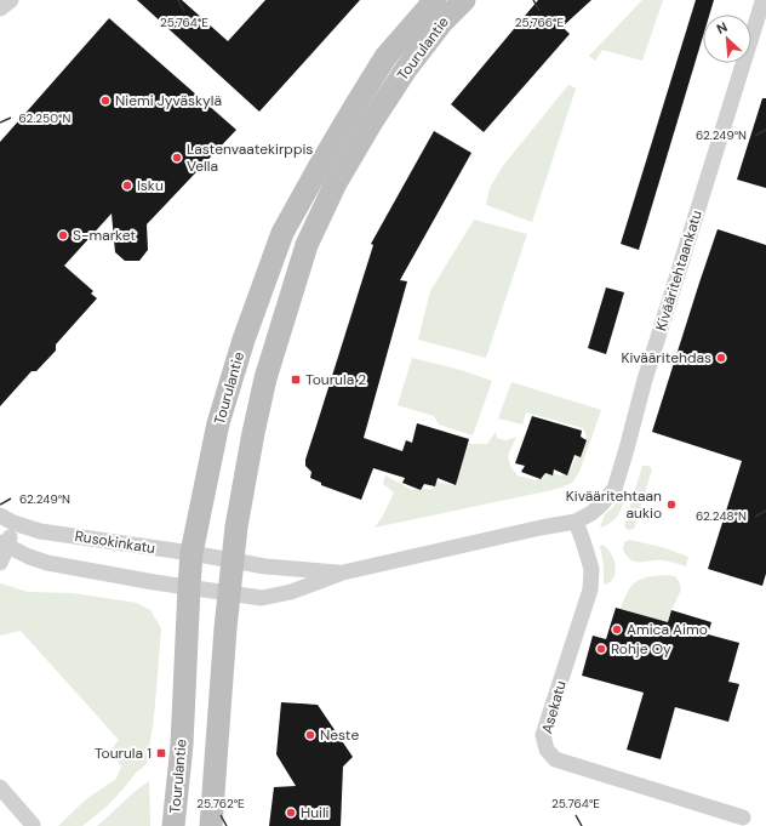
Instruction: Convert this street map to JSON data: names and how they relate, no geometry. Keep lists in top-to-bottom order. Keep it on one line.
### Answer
{"streets":{"main road":["Tourulantie"],"street":["Kivääritehtaankatu","Rusokinkatu","Asekatu"]},"crossings":[["Tourulantie","Kivääritehtaankatu"],["Tourulantie","Rusokinkatu"],["Kivääritehtaankatu","Rusokinkatu"],["Kivääritehtaankatu","Asekatu"]],"places":{"other":["Niemi Jyväskylä","Lastenvaatekirppis Vella","Isku","S-market","Kivääritehdas","Kivääritehtaan aukio","Amica Aimo","Rohje Oy","Neste","Huili"],"transit":["Tourula 2","Tourula 1"]},"north":"top left","coordinates":["25.764°E","25.766°E","62.250°N","62.249°N","62.248°N","25.762°E"]}
